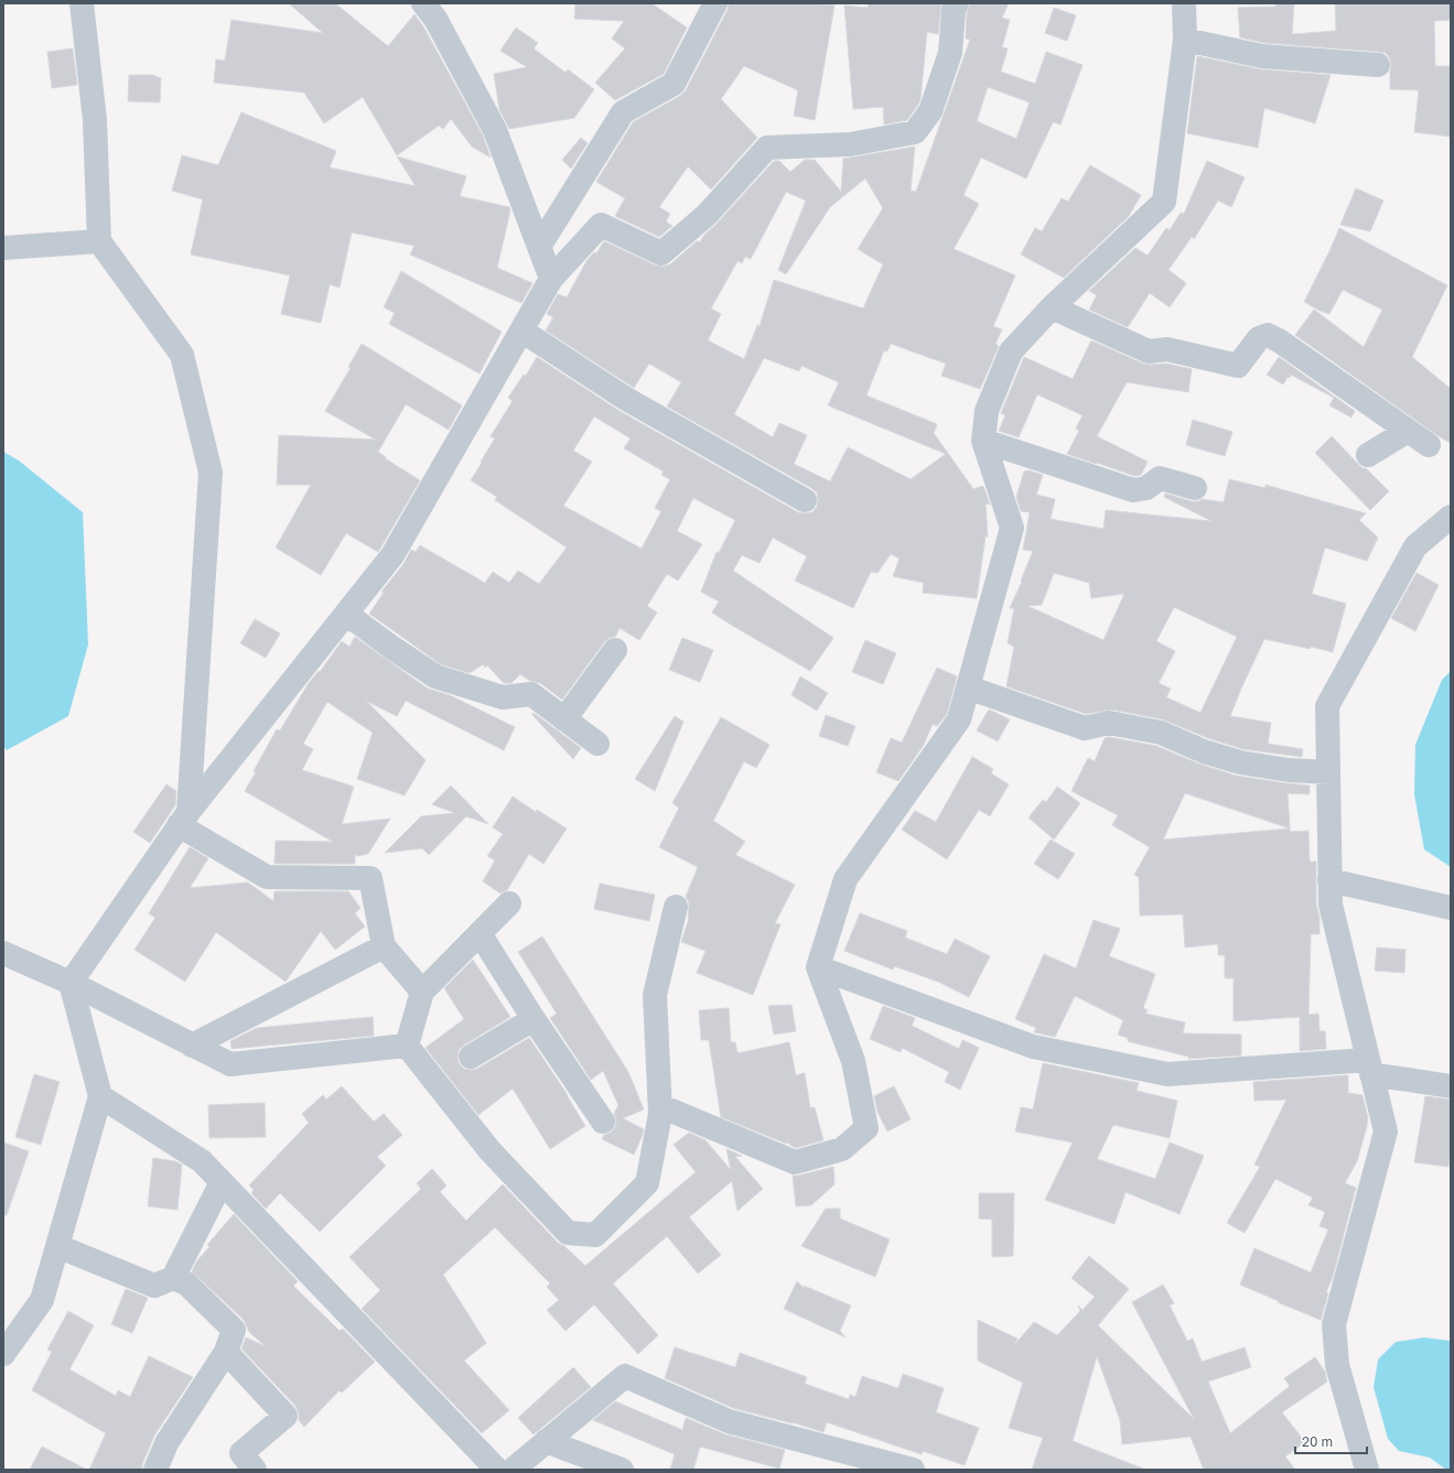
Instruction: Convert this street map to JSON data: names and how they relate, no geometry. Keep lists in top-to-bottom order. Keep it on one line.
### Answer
{"scale_bar":"20 m"}
